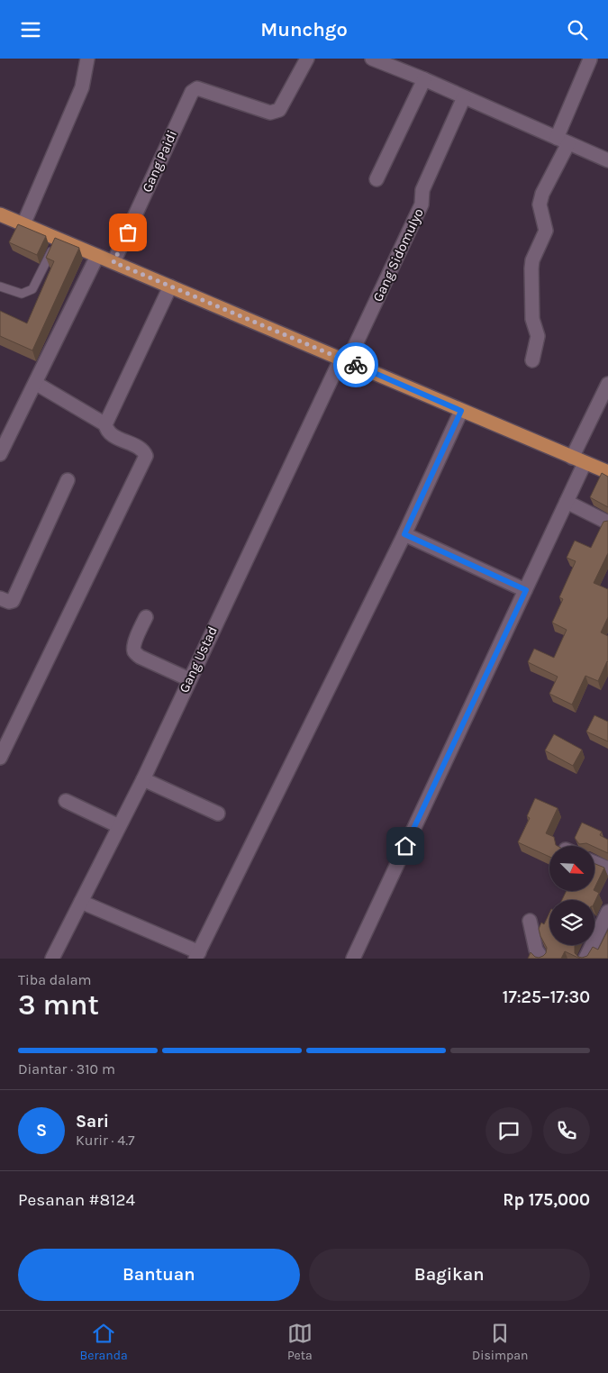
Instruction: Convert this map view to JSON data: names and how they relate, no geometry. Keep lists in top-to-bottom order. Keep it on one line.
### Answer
{"streets":{"street":["Gang Paidi","Gang Sidomulyo","Gang Ustad"]},"crossings":[["Gang Sidomulyo","Gang Ustad"]],"north":"bottom right","page":{"header":"Munchgo","heading":["3 mnt","Tiba dalam","17:25–17:30"],"panel":["Sari","Kurir · 4.7","Pesanan #8124","Rp 175,000"],"bar":"Diantar · 310 m","round":"S","buttons":["Bantuan","Bagikan"],"tabs":["Beranda","Peta","Disimpan"]}}
